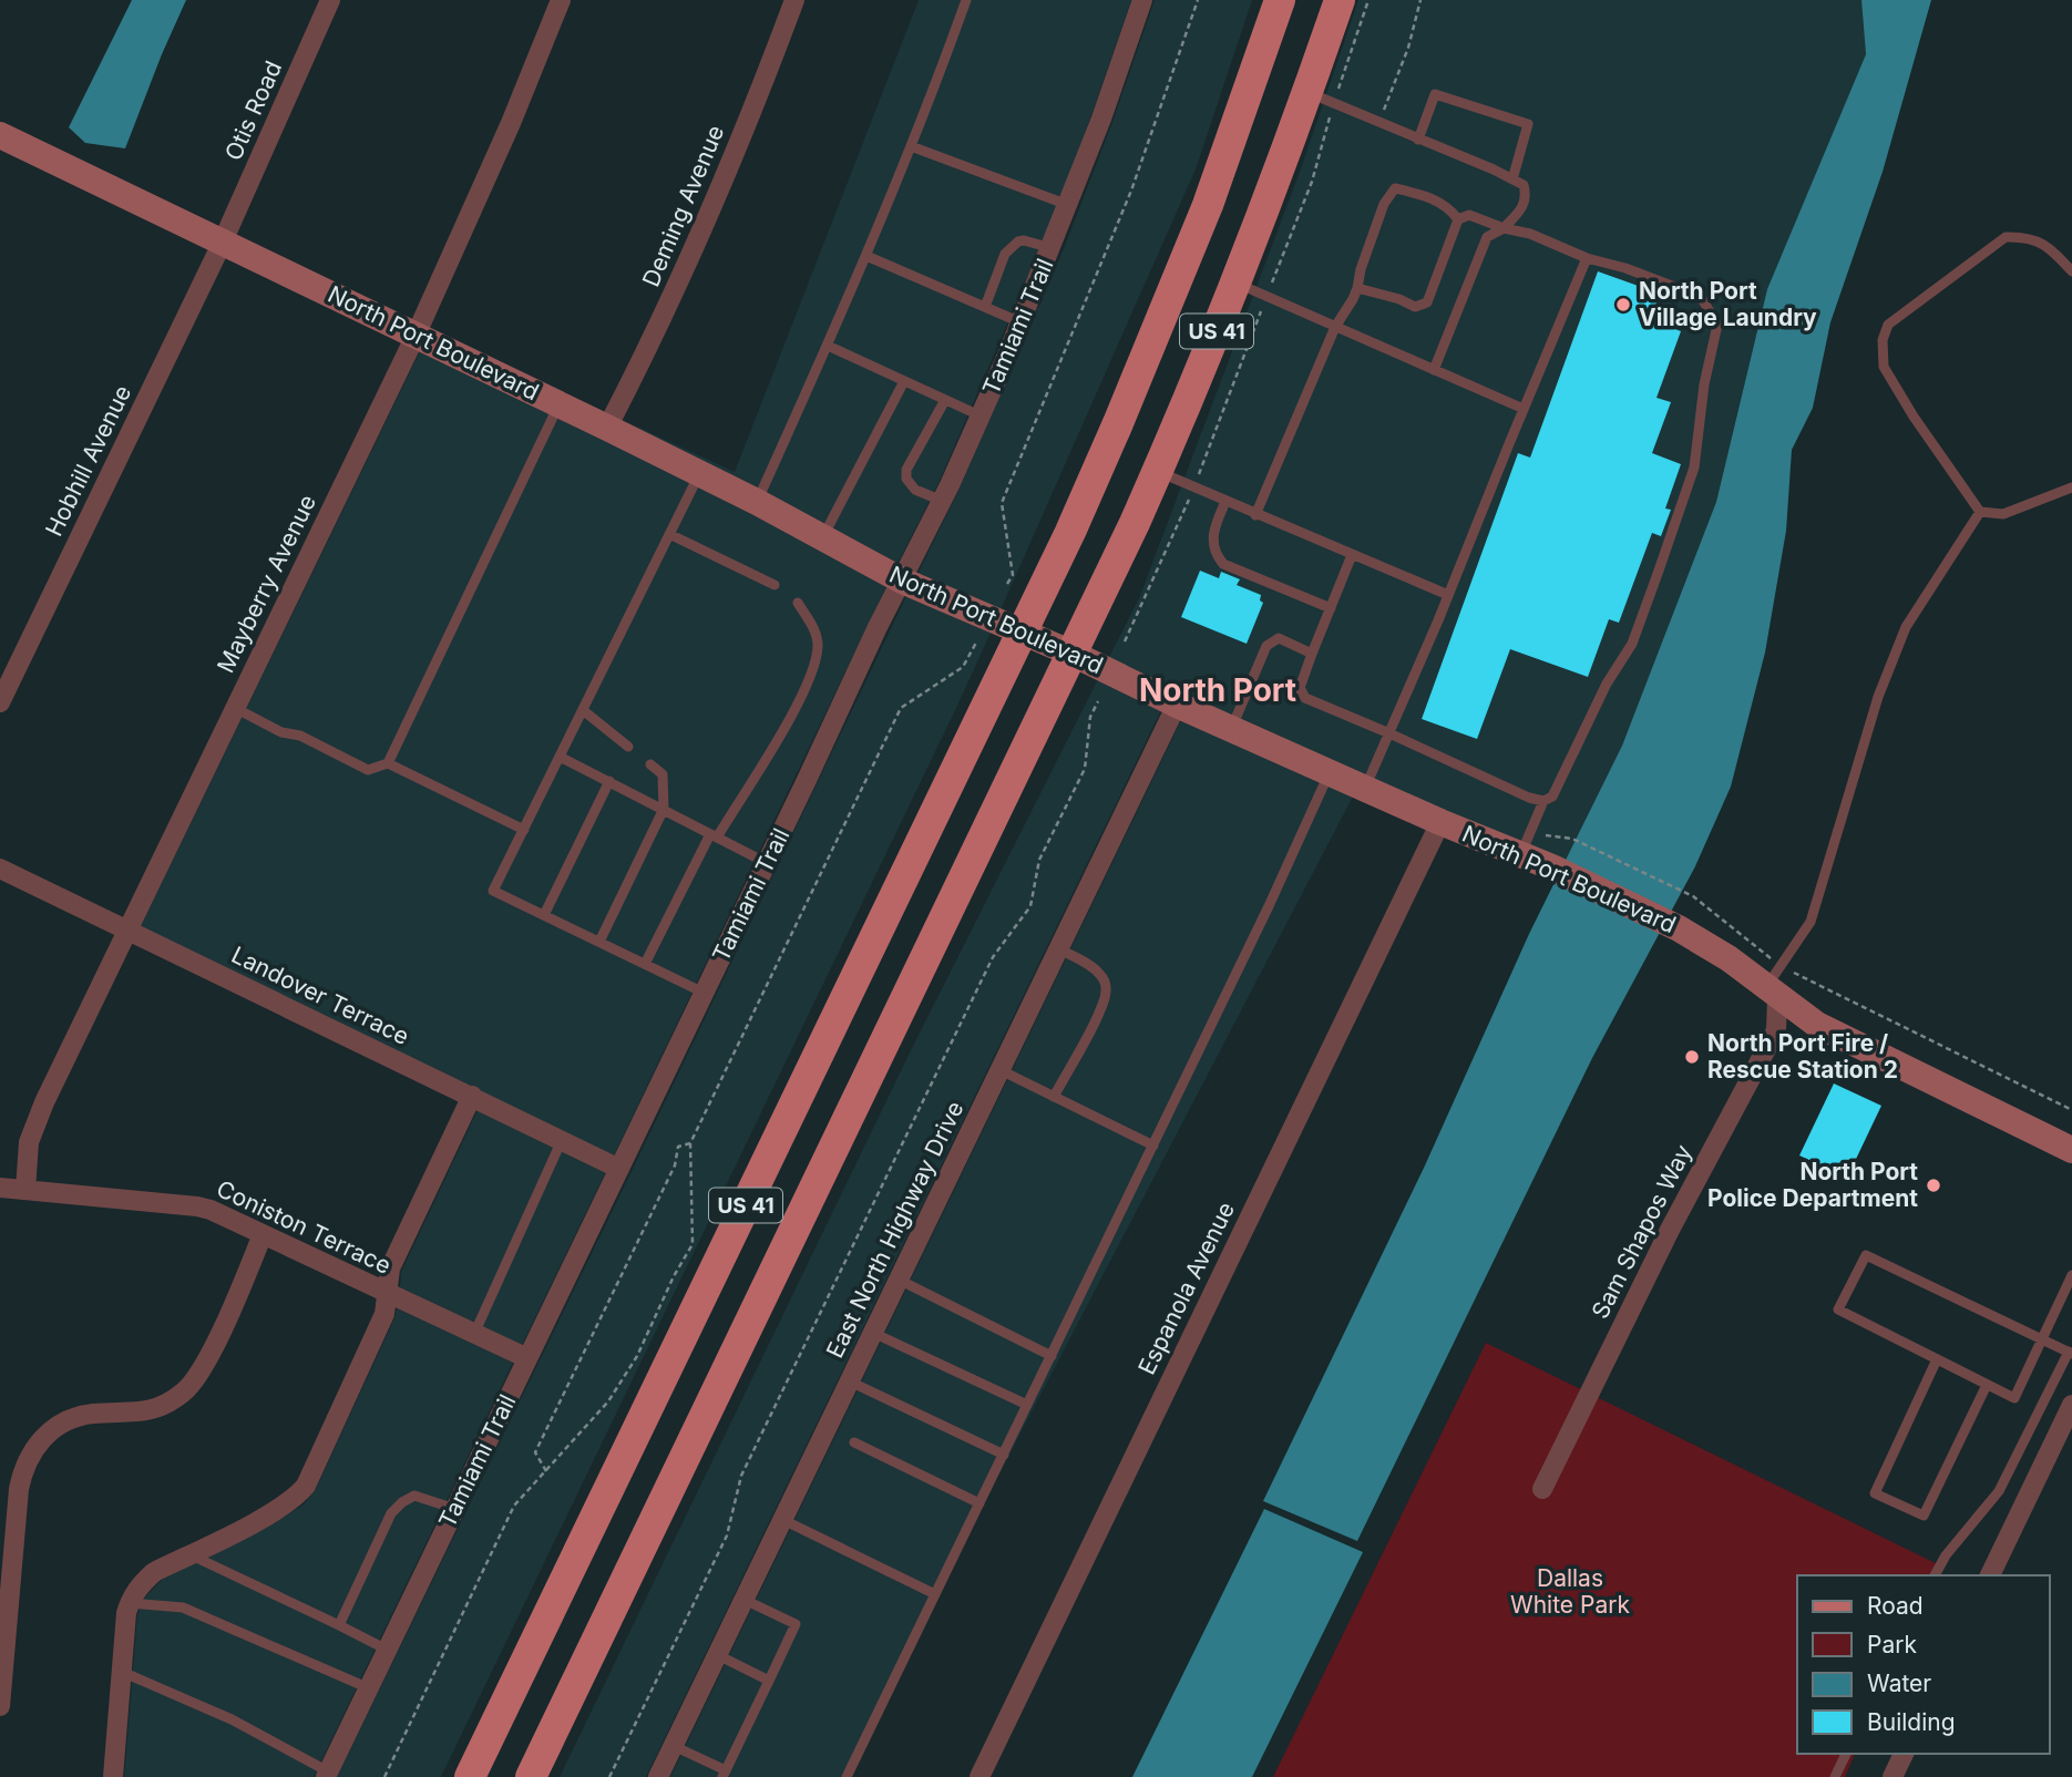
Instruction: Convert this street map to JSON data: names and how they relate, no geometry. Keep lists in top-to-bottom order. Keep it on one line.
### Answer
{"streets":{"main road":["US 41"],"street":["Otis Road","Deming Avenue","Tamiami Trail","North Port Boulevard","Hobhill Avenue","Mayberry Avenue","Landover Terrace","Coniston Terrace","East North Highway Drive","Sam Shapos Way","Espanola Avenue"]},"crossings":[["Otis Road","North Port Boulevard"],["Otis Road","Hobhill Avenue"],["Deming Avenue","North Port Boulevard"],["Tamiami Trail","North Port Boulevard"],["Tamiami Trail","Landover Terrace"],["Tamiami Trail","Coniston Terrace"],["US 41","North Port Boulevard"],["North Port Boulevard","Hobhill Avenue"],["North Port Boulevard","Mayberry Avenue"],["North Port Boulevard","East North Highway Drive"],["North Port Boulevard","Sam Shapos Way"],["North Port Boulevard","Espanola Avenue"],["Mayberry Avenue","Landover Terrace"],["Mayberry Avenue","Coniston Terrace"]],"districts":["North Port"],"parks":["Dallas White Park"],"places":["North Port Village Laundry","North Port Fire / Rescue Station 2","North Port Police Department"],"legend":["Road","Park","Water","Building"]}
